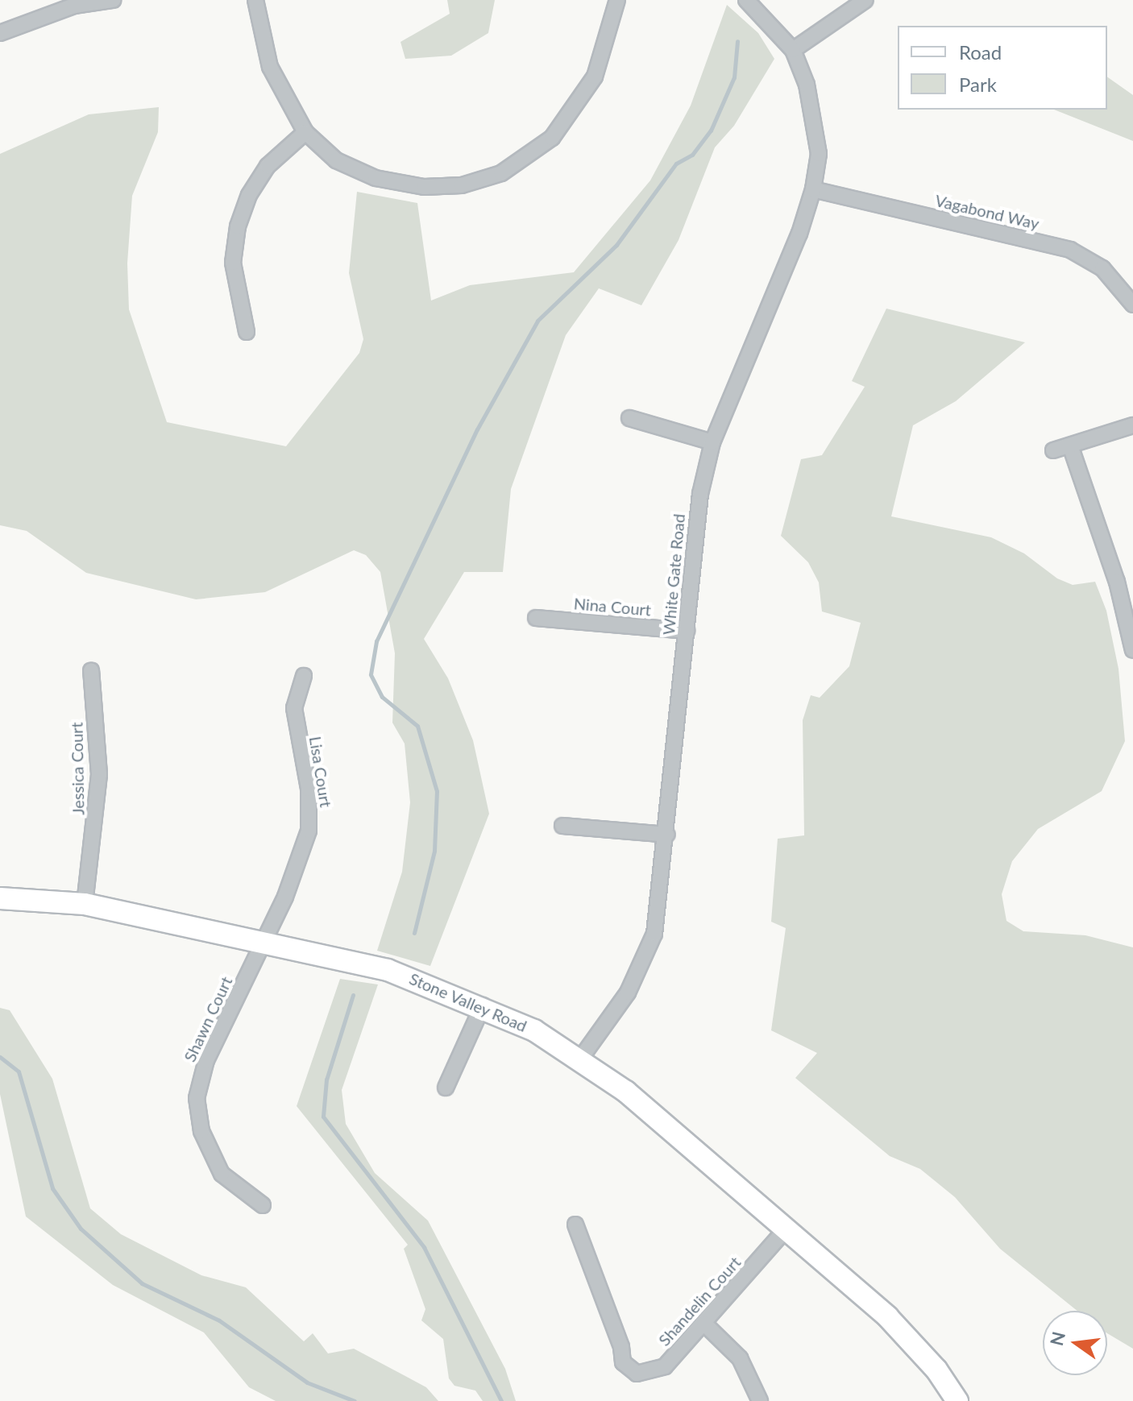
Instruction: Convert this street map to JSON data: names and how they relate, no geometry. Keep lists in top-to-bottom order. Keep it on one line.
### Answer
{"streets":{"street":["Vagabond Way","White Gate Road","Nina Court","Jessica Court","Lisa Court","Stone Valley Road","Shawn Court","Shandelin Court"]},"crossings":[["Vagabond Way","White Gate Road"],["White Gate Road","Nina Court"],["White Gate Road","Stone Valley Road"],["Jessica Court","Stone Valley Road"],["Lisa Court","Stone Valley Road"],["Lisa Court","Shawn Court"],["Stone Valley Road","Shawn Court"],["Stone Valley Road","Shandelin Court"]],"legend":["Road","Park"],"north":"left"}
